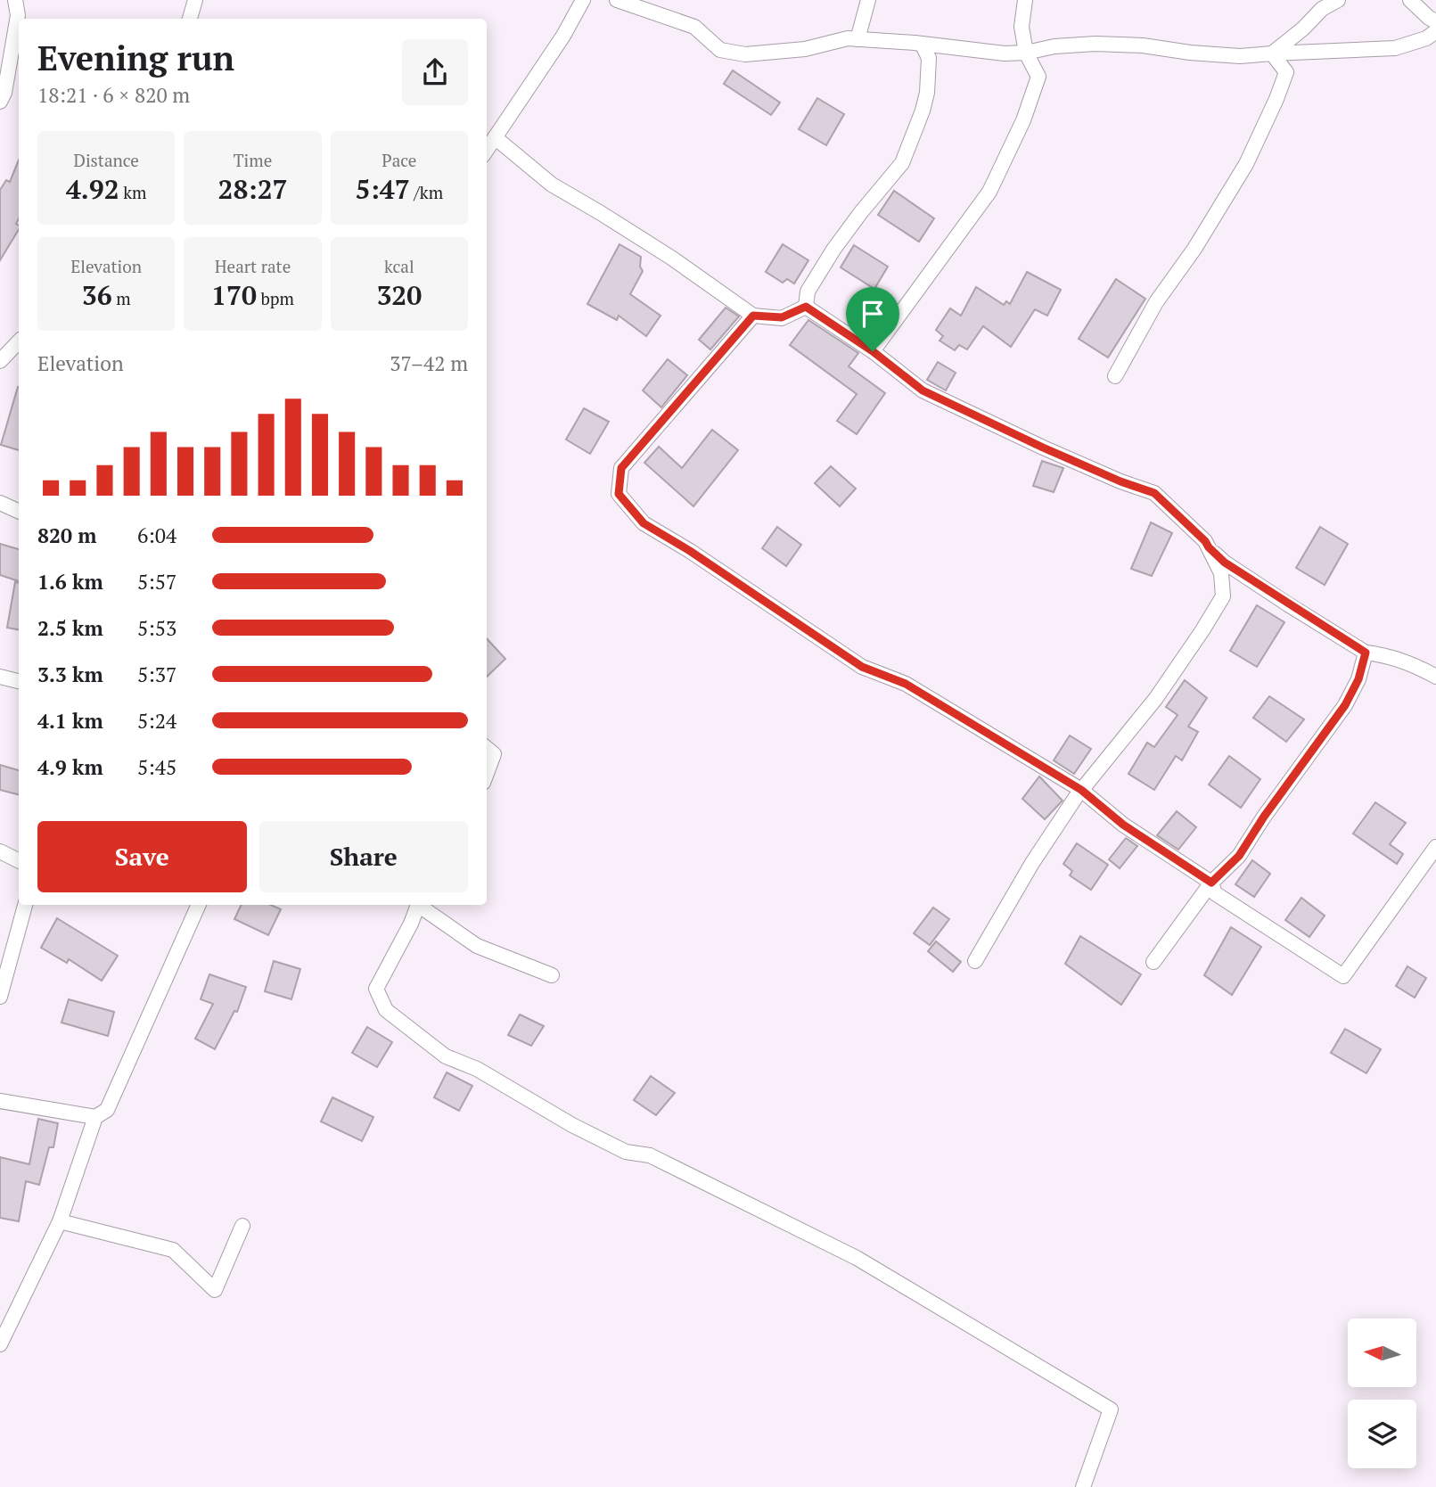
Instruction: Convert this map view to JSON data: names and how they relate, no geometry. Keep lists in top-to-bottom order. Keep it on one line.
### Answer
{"north":"left","page":{"heading":["Evening run","18:21 · 6 × 820 m"],"stats":[["Distance","4.92 km"],["Time","28:27"],["Pace","5:47 /km"],["Elevation","36 m"],["Heart rate","170 bpm"],["kcal","320"]],"chart":["Elevation","37–42 m"],"list":[{"name":"820 m","note":"6:04"},{"name":"1.6 km","note":"5:57"},{"name":"2.5 km","note":"5:53"},{"name":"3.3 km","note":"5:37"},{"name":"4.1 km","note":"5:24"},{"name":"4.9 km","note":"5:45"}],"buttons":["Save","Share"]}}
